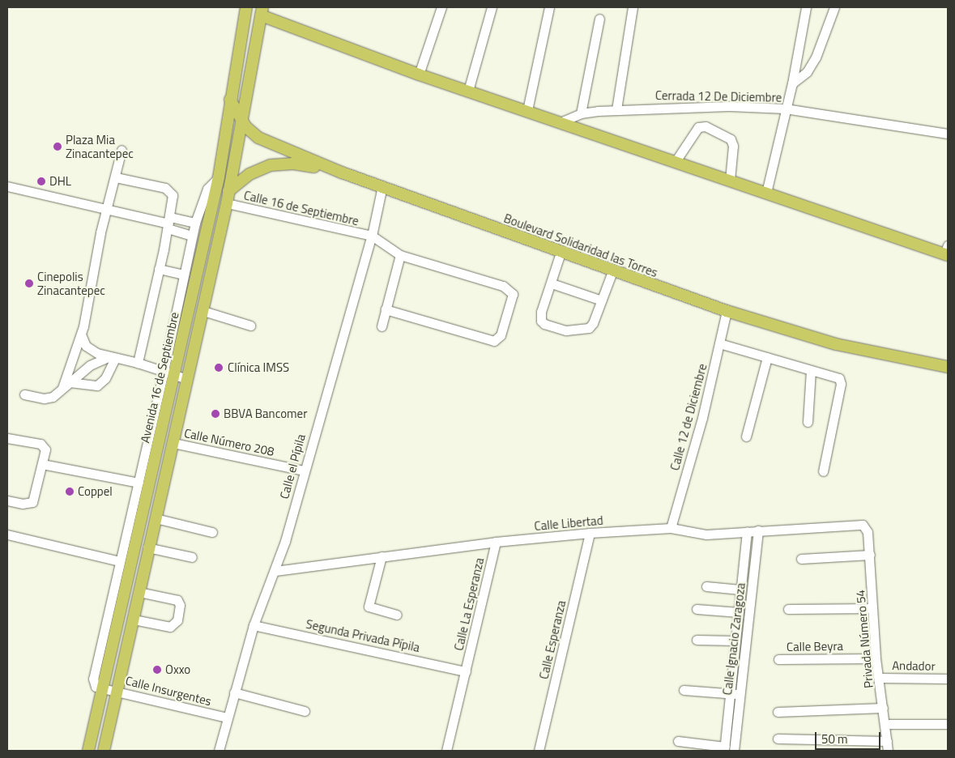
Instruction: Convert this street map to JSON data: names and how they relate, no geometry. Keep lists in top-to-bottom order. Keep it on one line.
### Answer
{"streets":{"main road":["Boulevard Solidaridad las Torres","Avenida 16 de Septiembre"],"street":["Cerrada 12 De Diciembre","Calle 16 de Septiembre","Calle 12 de Diciembre","Calle Número 208","Calle el Pípila","Calle Libertad","Calle La Esperanza","Segunda Privada Pípila","Calle Ignacio Zaragoza","Privada Número 54","Calle Esperanza","Calle Beyra","Andador","Calle Insurgentes"]},"crossings":[["Calle 16 de Septiembre","Calle el Pípila"],["Boulevard Solidaridad las Torres","Avenida 16 de Septiembre"],["Boulevard Solidaridad las Torres","Calle 12 de Diciembre"],["Boulevard Solidaridad las Torres","Calle el Pípila"],["Avenida 16 de Septiembre","Calle Insurgentes"],["Calle 12 de Diciembre","Calle Libertad"],["Calle Número 208","Calle el Pípila"],["Calle el Pípila","Calle Libertad"],["Calle el Pípila","Segunda Privada Pípila"],["Calle el Pípila","Calle Insurgentes"],["Calle Libertad","Calle La Esperanza"],["Calle Libertad","Calle Ignacio Zaragoza"],["Calle Libertad","Privada Número 54"],["Calle Libertad","Calle Esperanza"],["Calle La Esperanza","Segunda Privada Pípila"],["Privada Número 54","Calle Beyra"],["Privada Número 54","Andador"]],"places":["Plaza Mia Zinacantepec","DHL","Cinepolis Zinacantepec","Clínica IMSS","BBVA Bancomer","Coppel","Oxxo"],"scale_bar":"50 m"}
